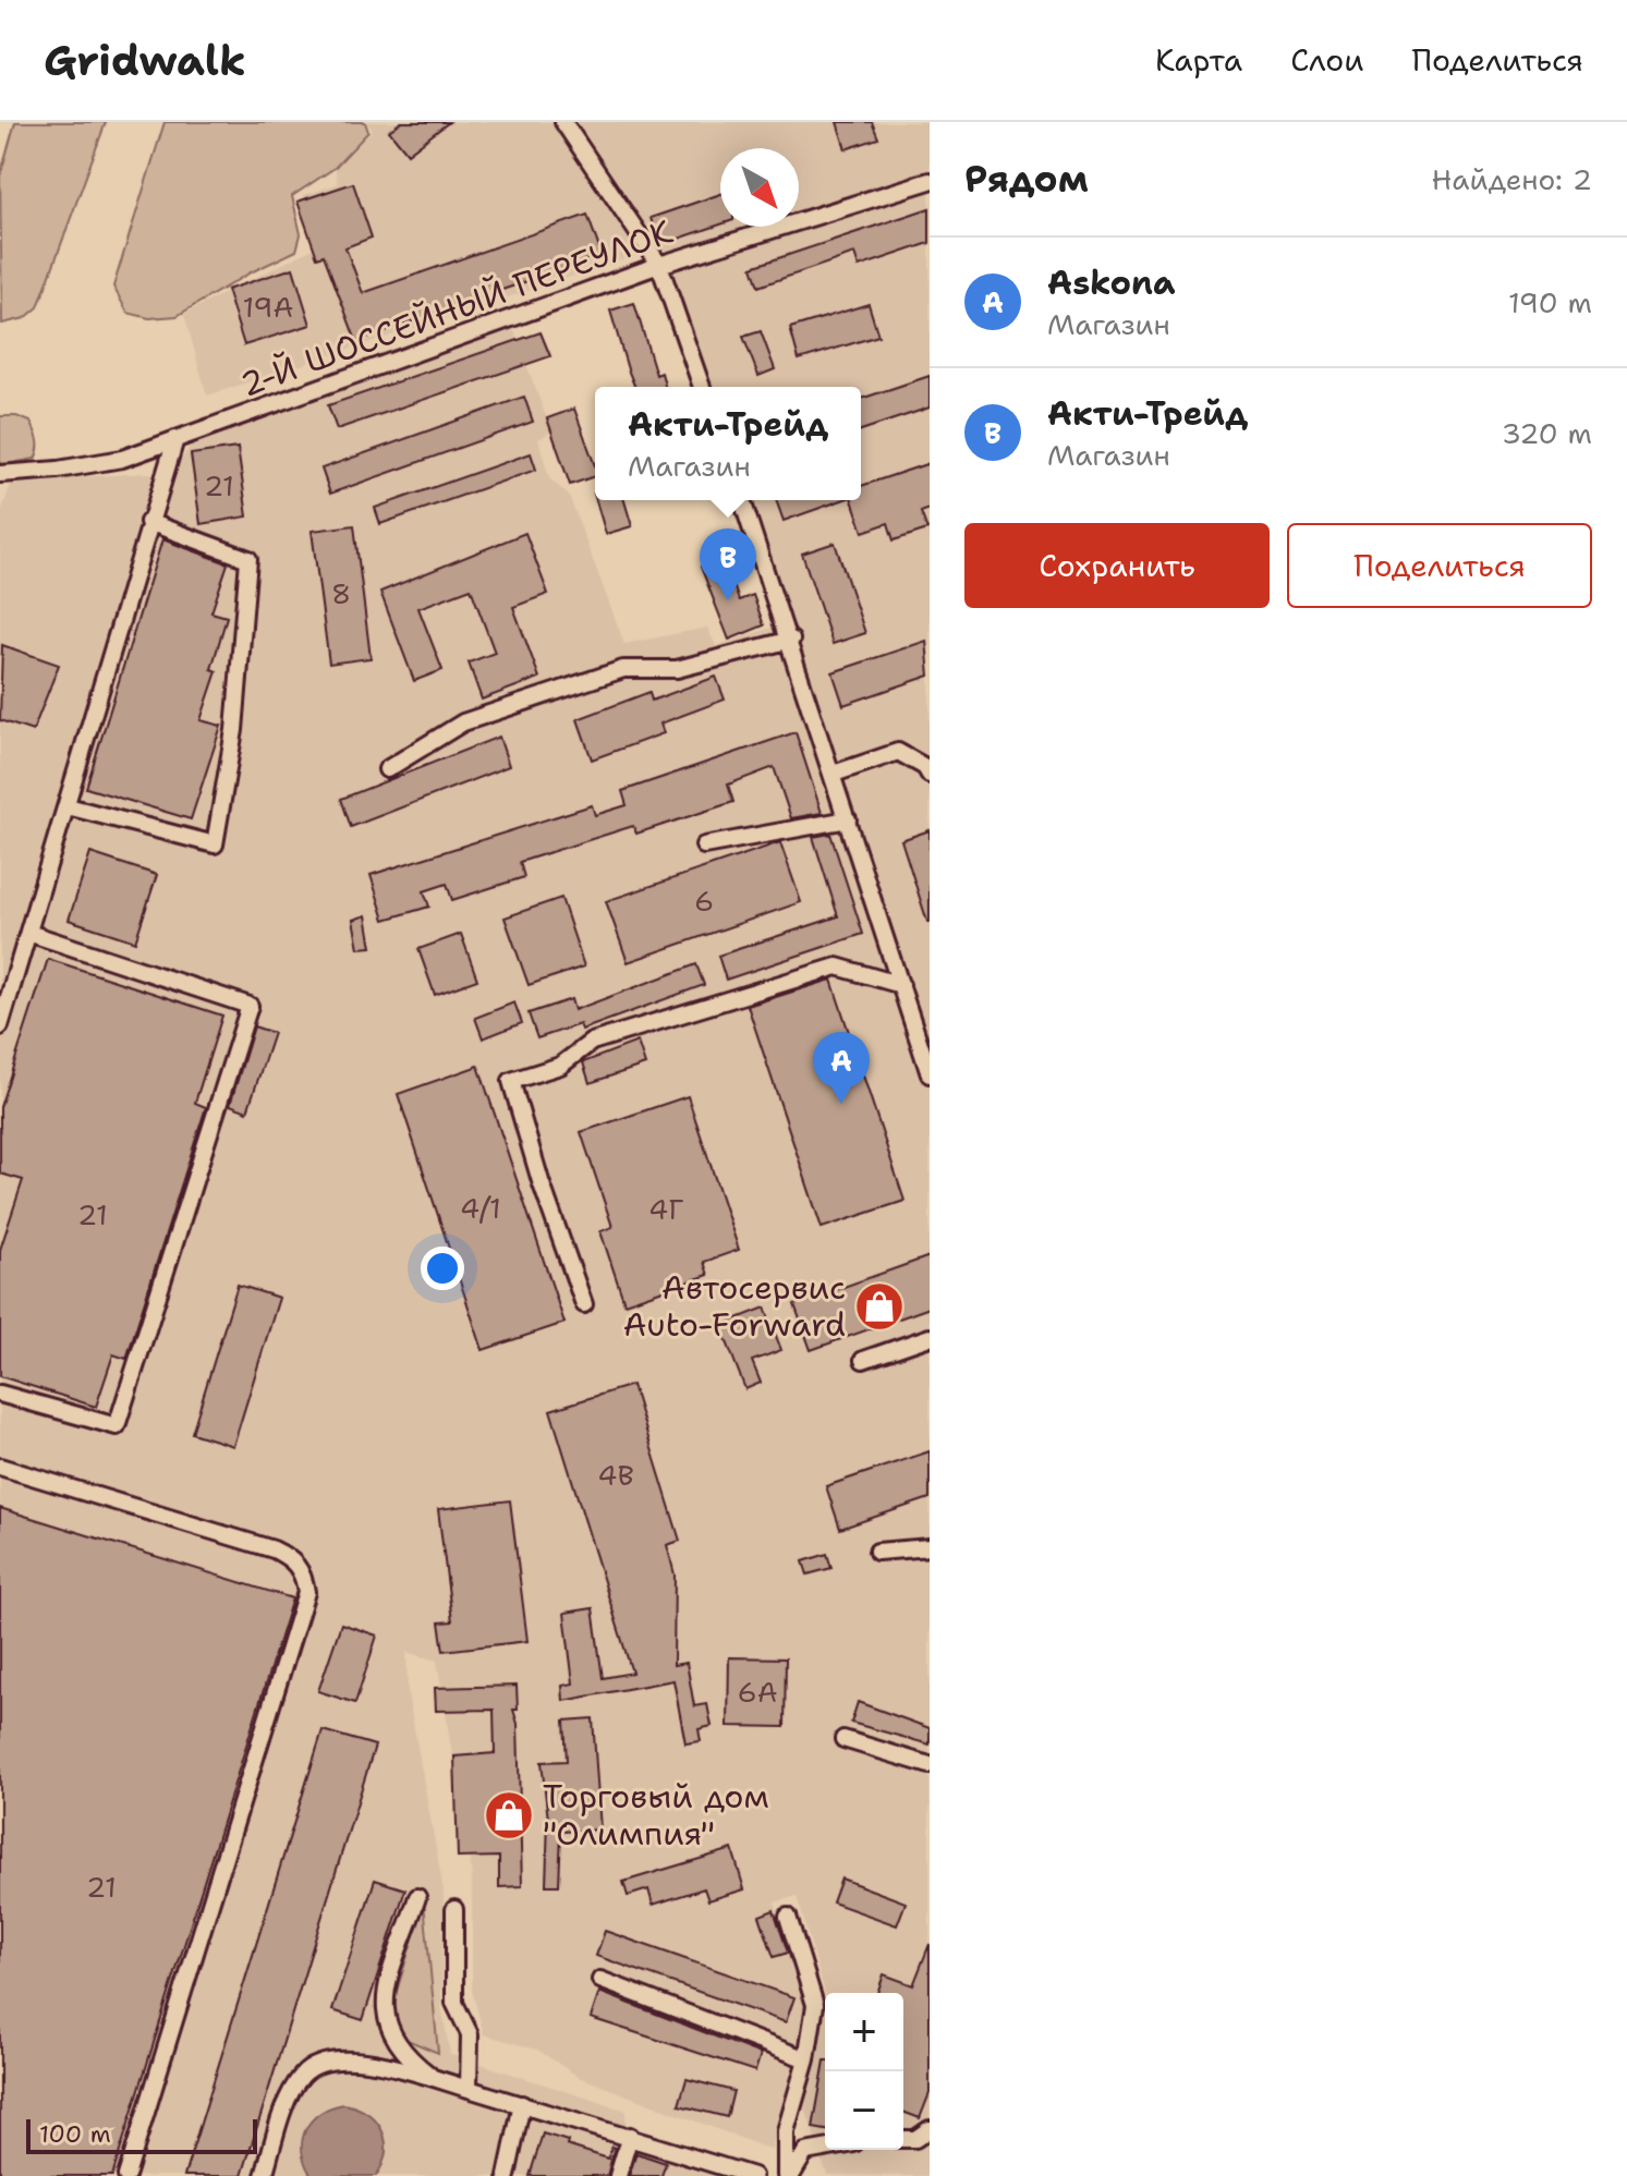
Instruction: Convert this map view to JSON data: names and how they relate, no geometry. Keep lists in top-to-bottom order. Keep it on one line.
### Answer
{"streets":{"street":["2-Й ШОССЕЙНЫЙ ПЕРЕУЛОК"]},"places":{"shop":["Автосервис Auto-Forward","Торговый дом \"Олимпия\""]},"house_numbers":["19А","21","8","6","4/1","4Г","21","4В","6А","21"],"scale_bar":"100 m","north":"bottom right","page":{"header":"Gridwalk","nav":["Карта","Слои","Поделиться"],"heading":["Рядом","Найдено: 2"],"list":[{"mark":"A","name":"Askona","note":"Магазин","value":"190 m"},{"mark":"B","name":"Акти-Трейд","note":"Магазин","value":"320 m"}],"popup":["Акти-Трейд","Магазин"],"buttons":["Сохранить","Поделиться"],"pins":["B","A"],"map_buttons":["+","−"],"scale":"100 m"}}
